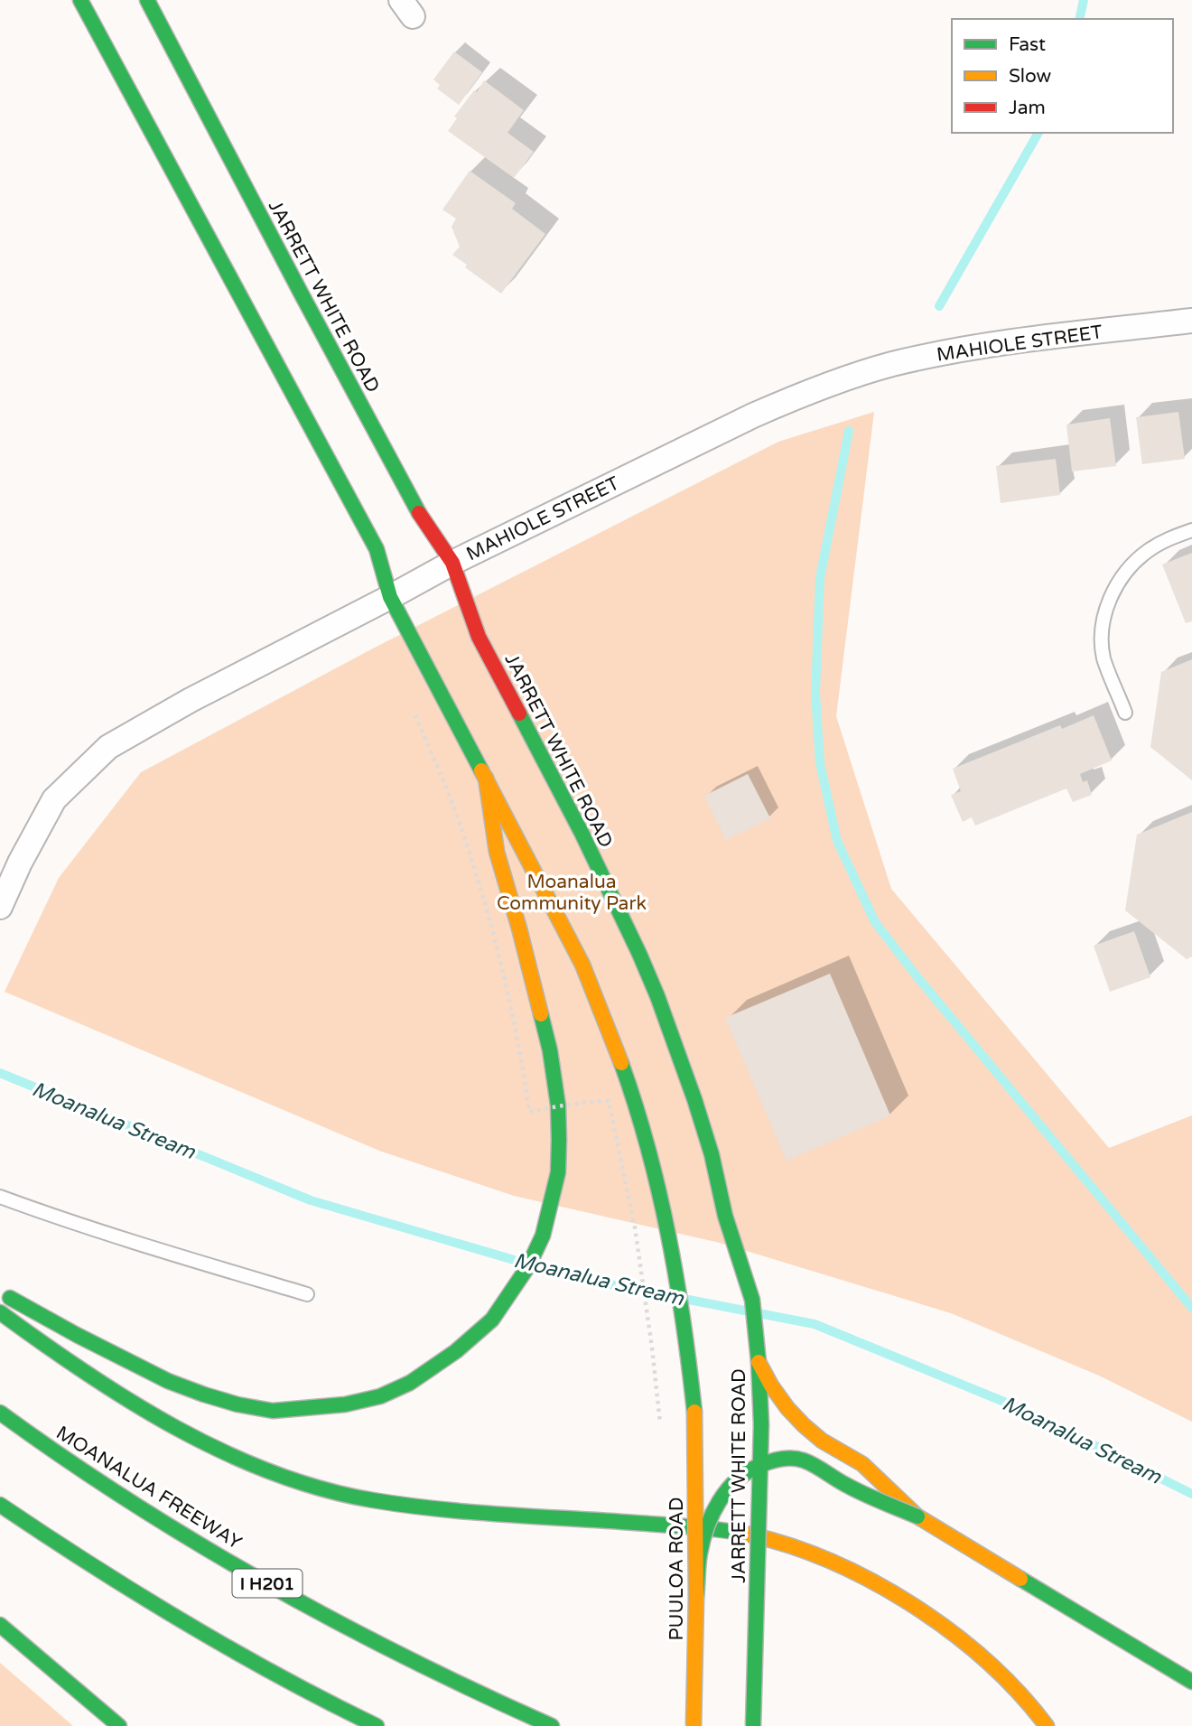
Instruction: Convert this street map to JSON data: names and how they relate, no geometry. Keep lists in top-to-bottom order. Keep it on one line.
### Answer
{"streets":{"main road":["JARRETT WHITE ROAD","MOANALUA FREEWAY","PUULOA ROAD","I H201"],"street":["MAHIOLE STREET"]},"crossings":[["JARRETT WHITE ROAD","MAHIOLE STREET"]],"water":["Moanalua Stream"],"parks":["Moanalua Community Park"],"legend":["Fast","Slow","Jam"]}
